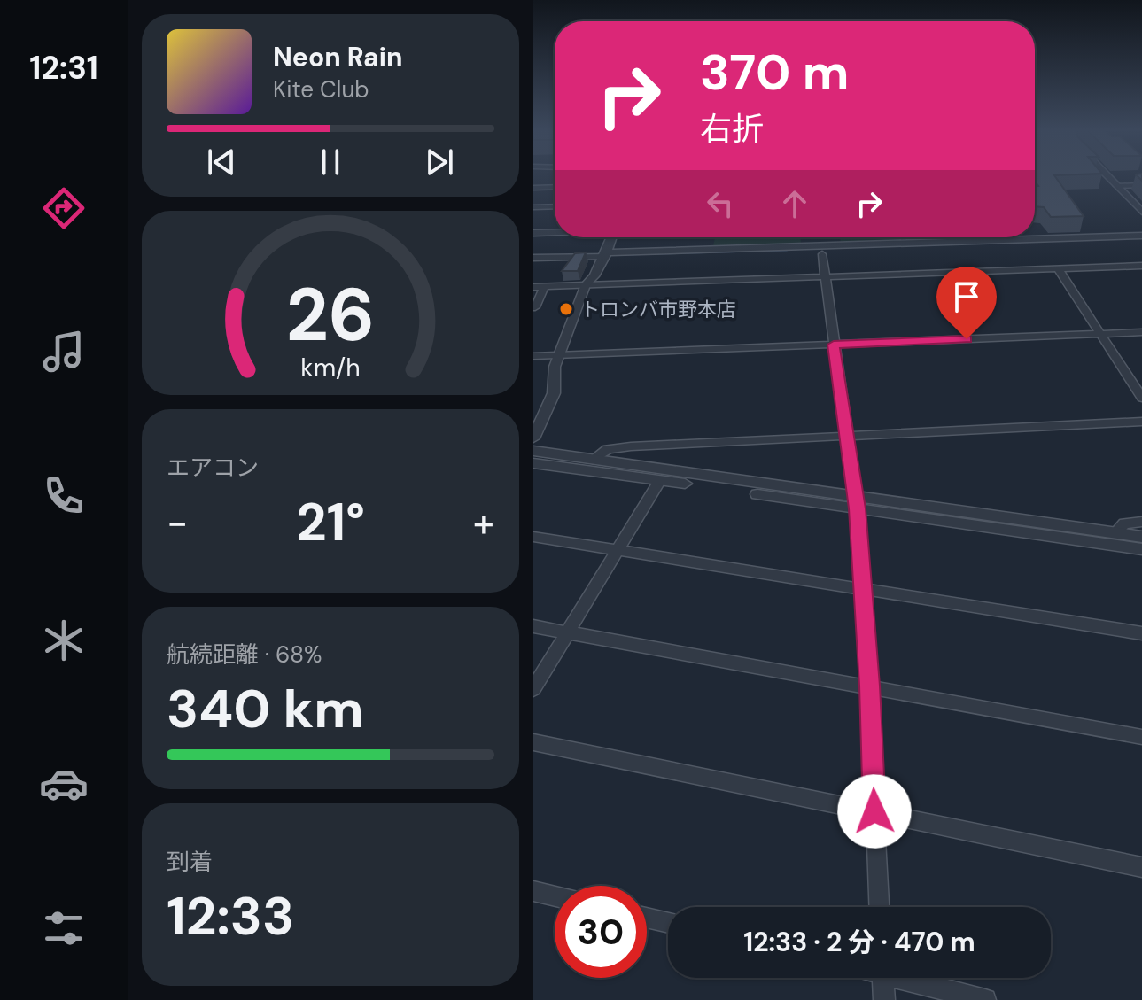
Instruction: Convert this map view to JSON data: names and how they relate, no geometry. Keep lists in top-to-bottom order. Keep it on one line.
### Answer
{"places":["トロンバ市野本店"],"page":{"tabs":"12:31","turn":["370 m","右折"],"song":["Neon Rain","Kite Club"],"tile":["エアコン",["航続距離 · 68%","340 km"],["到着","12:33"]],"heat":["−","21°","+"],"limit":"30","trip":"12:33 · 2 分 · 470 m","gauge":["26","km/h"]}}
